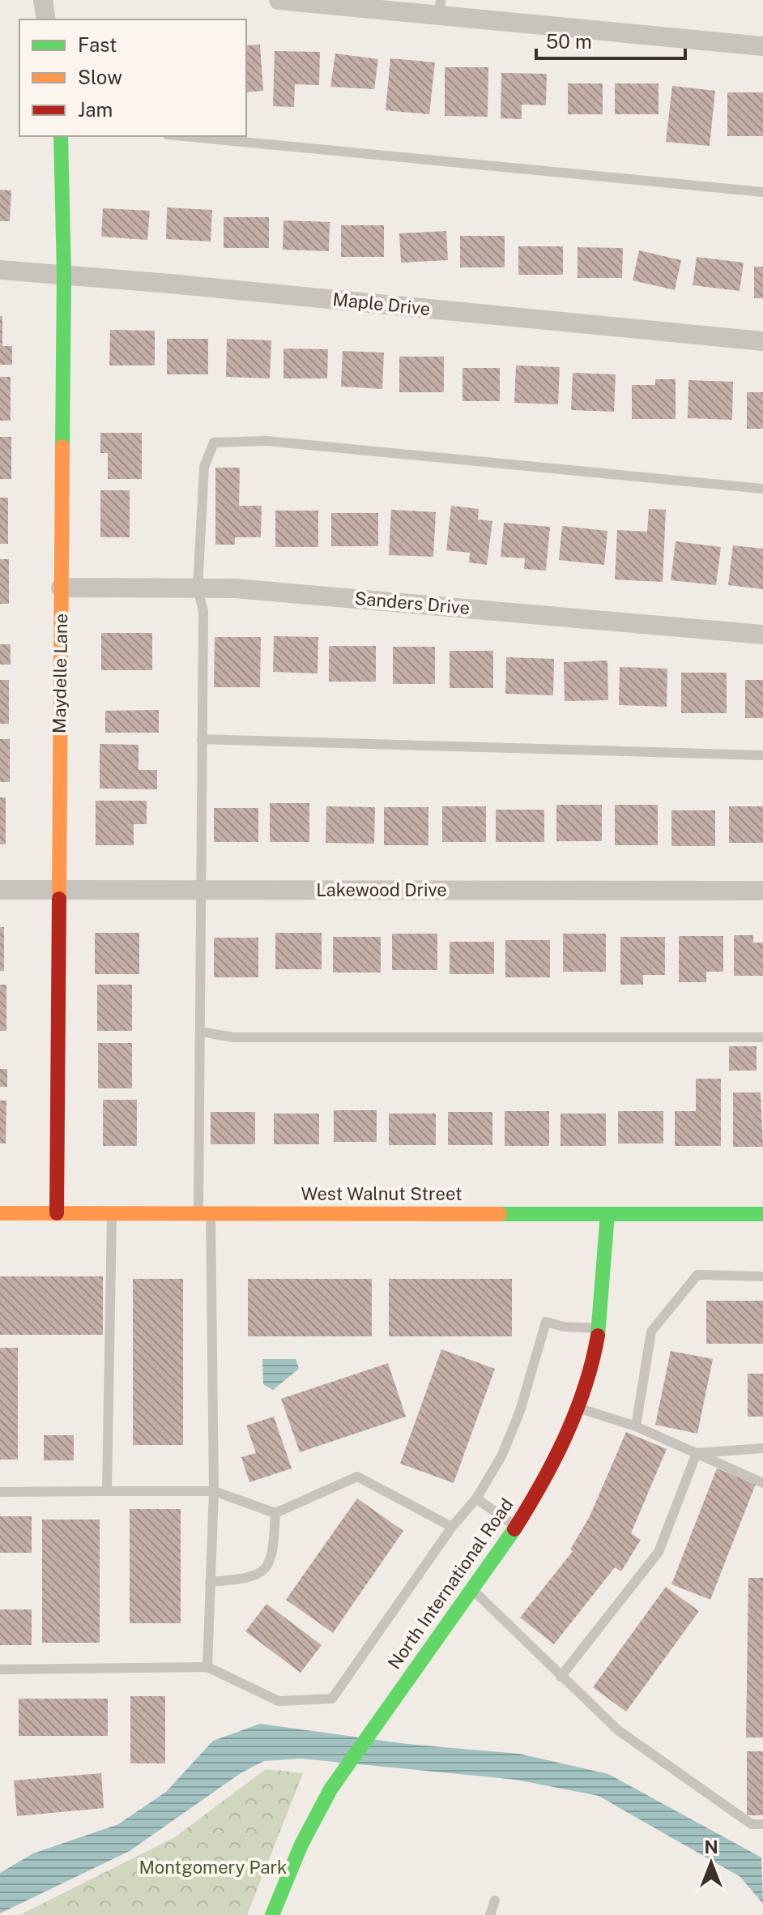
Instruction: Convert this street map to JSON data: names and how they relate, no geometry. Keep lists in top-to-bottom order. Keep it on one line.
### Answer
{"streets":{"street":["Maple Drive","Sanders Drive","Maydelle Lane","Lakewood Drive","West Walnut Street","North International Road"]},"crossings":[["Maple Drive","Maydelle Lane"],["Sanders Drive","Maydelle Lane"],["Maydelle Lane","Lakewood Drive"],["Maydelle Lane","West Walnut Street"],["West Walnut Street","North International Road"]],"parks":["Montgomery Park"],"legend":["Fast","Slow","Jam"],"scale_bar":"50 m","north":"top"}
